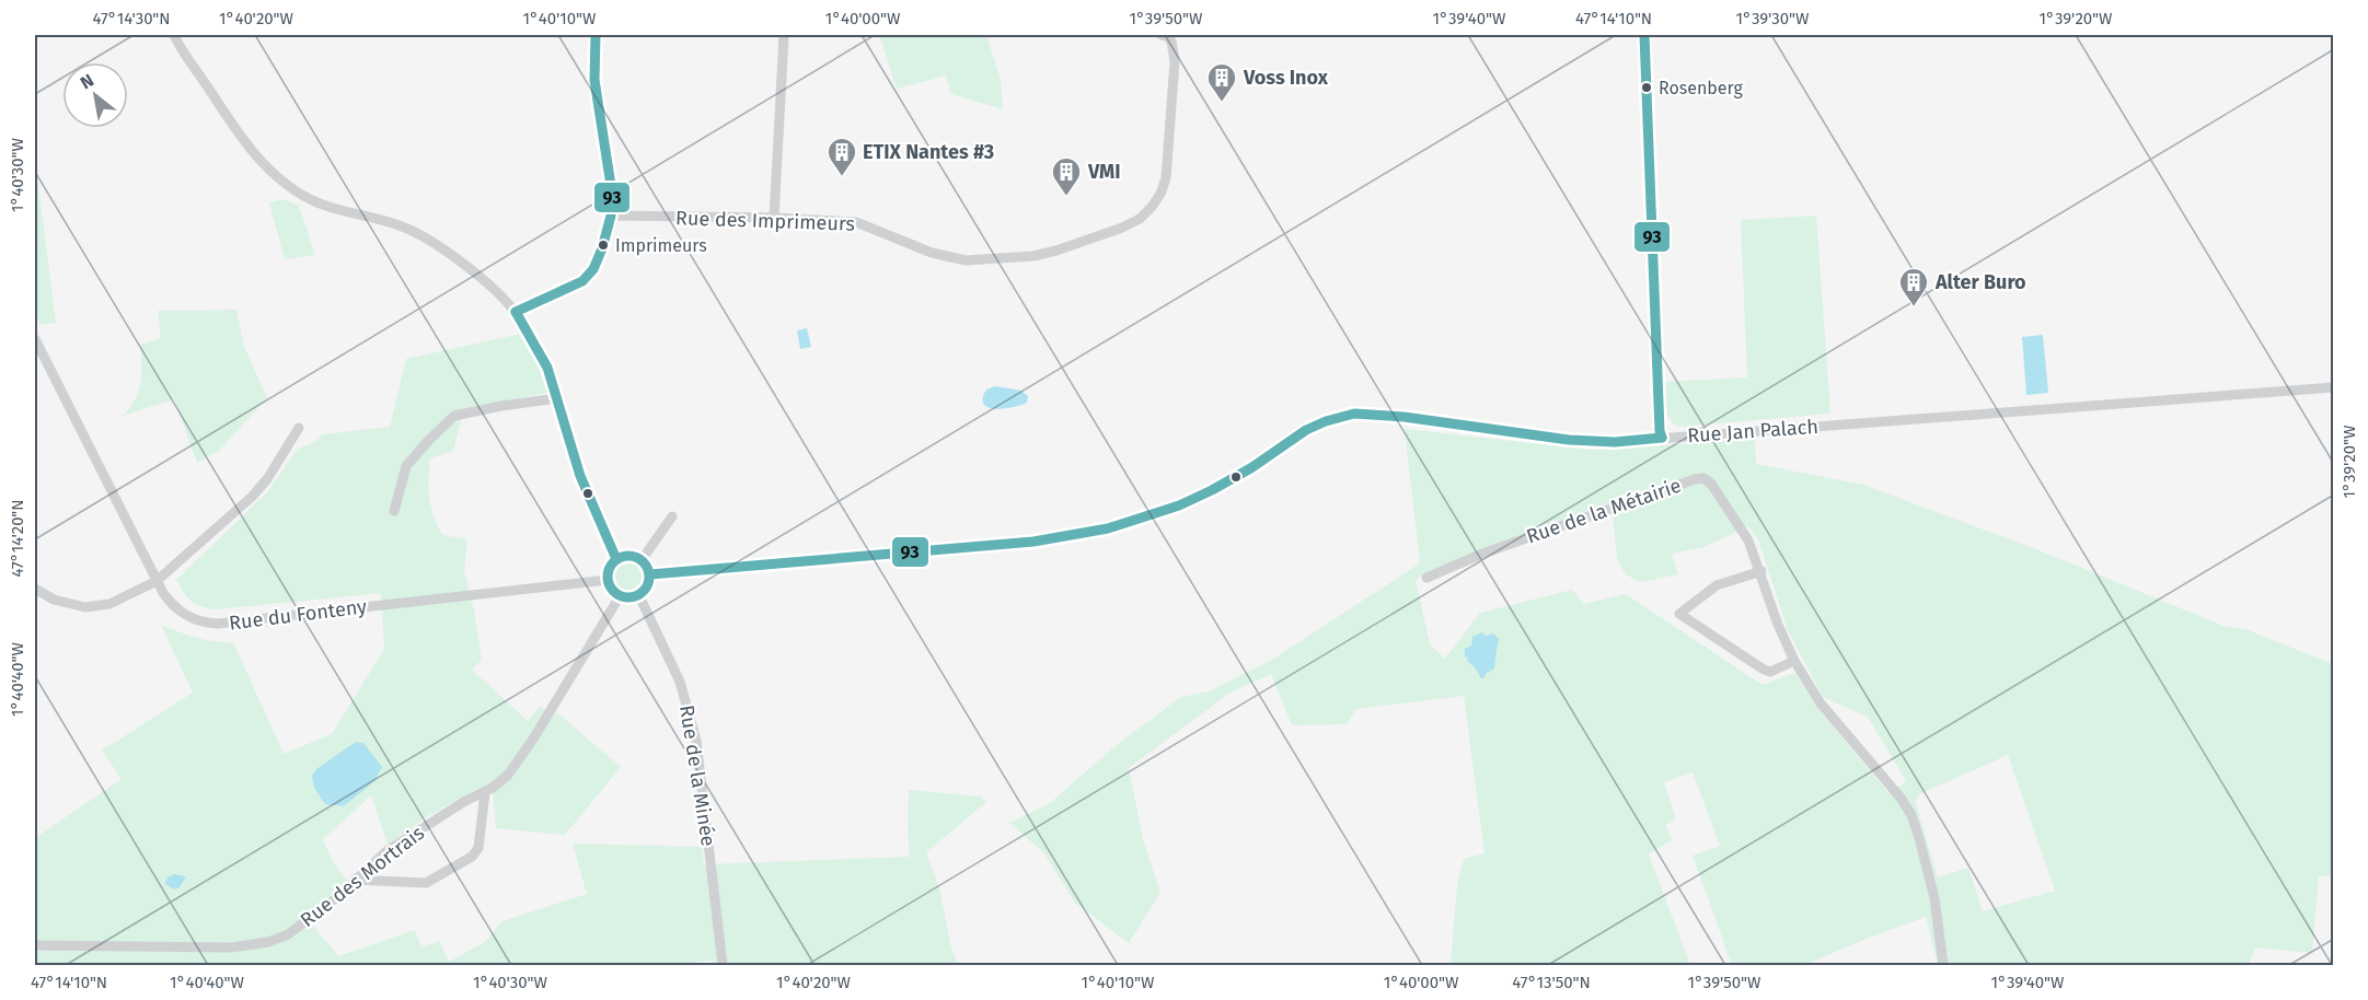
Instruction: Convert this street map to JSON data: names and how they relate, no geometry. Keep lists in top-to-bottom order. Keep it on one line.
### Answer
{"streets":{"street":["Rue des Imprimeurs","Rue Jan Palach","Rue de la Métairie","Rue du Fonteny","Rue de la Minée","Rue des Mortrais"]},"crossings":[["Rue Jan Palach","Rue du Fonteny"],["Rue Jan Palach","Rue de la Minée"],["Rue Jan Palach","Rue des Mortrais"],["Rue du Fonteny","Rue de la Minée"],["Rue du Fonteny","Rue des Mortrais"],["Rue de la Minée","Rue des Mortrais"]],"places":{"other":["Rosenberg","Imprimeurs"],"building":["Voss Inox","ETIX Nantes #3","VMI","Alter Buro"]},"lines":["transit line 93"],"north":"top left","coordinates":["47°14'30\"N","1°40'20\"W","1°40'10\"W","1°40'00\"W","1°39'50\"W","1°39'40\"W","47°14'10\"N","1°39'30\"W","1°39'20\"W","1°40'30\"W","47°14'20\"N","1°40'40\"W","47°13'50\"N"]}
